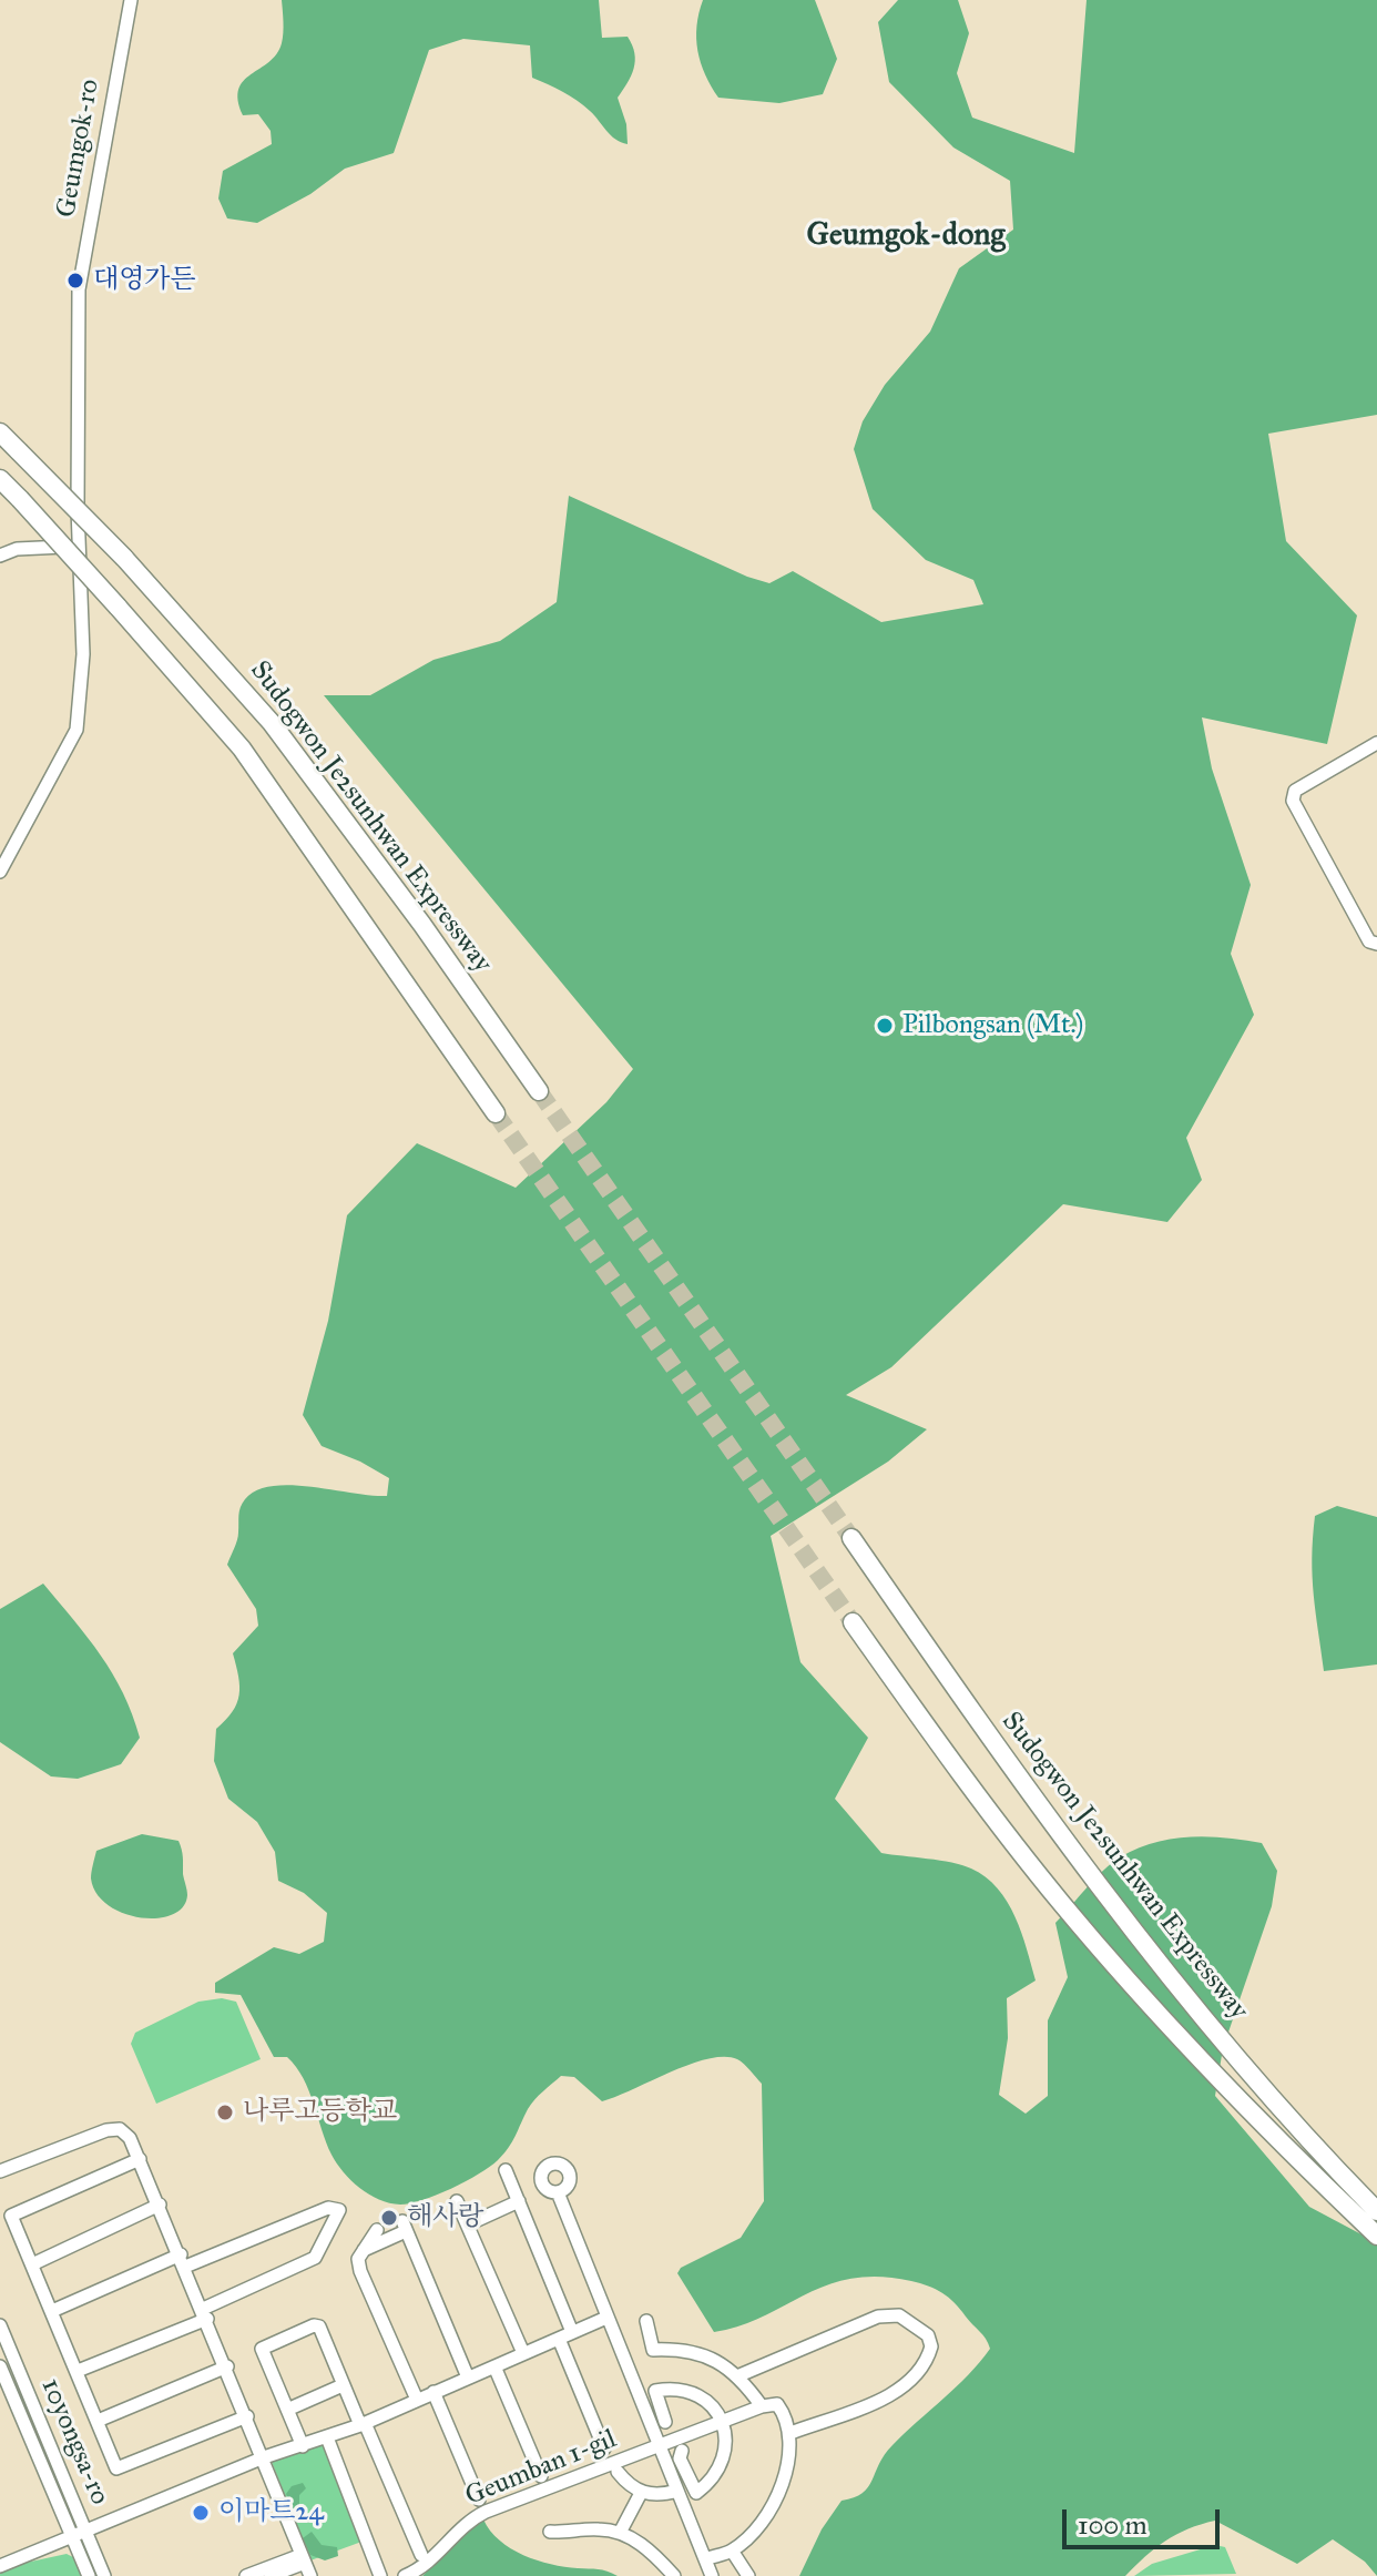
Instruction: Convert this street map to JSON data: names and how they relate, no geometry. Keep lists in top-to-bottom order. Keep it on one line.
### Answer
{"streets":{"highway":["Sudogwon Je2sunhwan Expressway"],"street":["Geumgok-ro","10yongsa-ro","Geumban 1-gil"]},"districts":["Geumgok-dong"],"places":["대영가든","Pilbongsan (Mt.)","나루고등학교","해사랑","이마트24"],"scale_bar":"100 m"}
